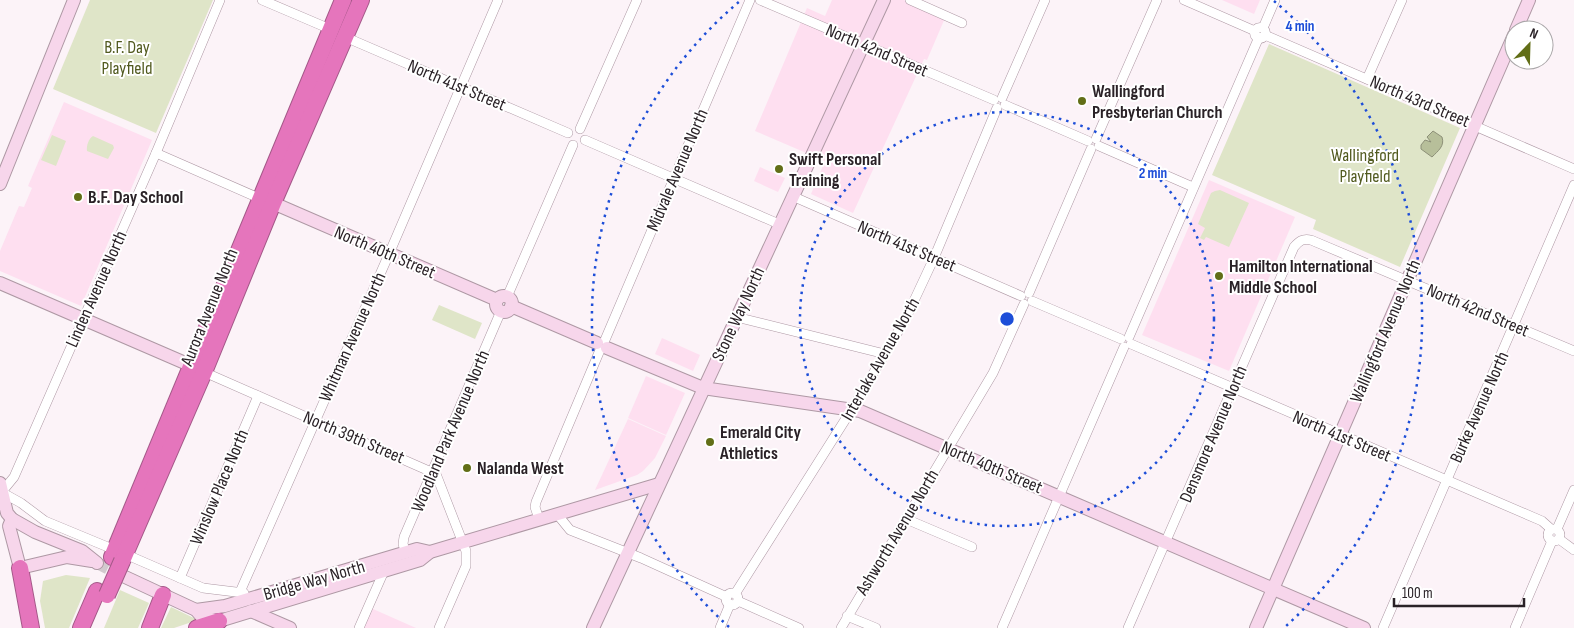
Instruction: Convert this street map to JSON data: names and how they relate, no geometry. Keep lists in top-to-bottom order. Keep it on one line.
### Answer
{"streets":{"highway":["Aurora Avenue North"],"street":["North 42nd Street","North 41st Street","North 43rd Street","Midvale Avenue North","North 40th Street","Linden Avenue North","Stone Way North","Wallingford Avenue North","Whitman Avenue North","Interlake Avenue North","Burke Avenue North","Woodland Park Avenue North","Densmore Avenue North","North 39th Street","Winslow Place North","Ashworth Avenue North","Bridge Way North"]},"crossings":[["North 42nd Street","Stone Way North"],["North 42nd Street","Wallingford Avenue North"],["North 42nd Street","Interlake Avenue North"],["North 42nd Street","Burke Avenue North"],["North 42nd Street","Densmore Avenue North"],["North 42nd Street","Ashworth Avenue North"],["North 41st Street","Aurora Avenue North"],["North 41st Street","Stone Way North"],["North 41st Street","Wallingford Avenue North"],["North 41st Street","Whitman Avenue North"],["North 41st Street","Interlake Avenue North"],["North 41st Street","Burke Avenue North"],["North 41st Street","Woodland Park Avenue North"],["North 41st Street","Densmore Avenue North"],["North 41st Street","Ashworth Avenue North"],["North 43rd Street","Wallingford Avenue North"],["Midvale Avenue North","North 40th Street"],["Midvale Avenue North","Bridge Way North"],["North 40th Street","Linden Avenue North"],["North 40th Street","Aurora Avenue North"],["North 40th Street","Stone Way North"],["North 40th Street","Wallingford Avenue North"],["North 40th Street","Whitman Avenue North"],["North 40th Street","Interlake Avenue North"],["North 40th Street","Woodland Park Avenue North"],["North 40th Street","Densmore Avenue North"],["North 40th Street","Ashworth Avenue North"],["Linden Avenue North","North 39th Street"],["Aurora Avenue North","North 39th Street"],["Stone Way North","Bridge Way North"],["Whitman Avenue North","North 39th Street"],["Woodland Park Avenue North","North 39th Street"],["Woodland Park Avenue North","Bridge Way North"],["North 39th Street","Winslow Place North"]],"parks":["B.F. Day Playfield","Wallingford Playfield"],"places":["Wallingford Presbyterian Church","Swift Personal Training","B.F. Day School","Hamilton International Middle School","Emerald City Athletics","Nalanda West"],"scale_bar":"100 m","north":"top right","rings":["4 min","2 min"]}
